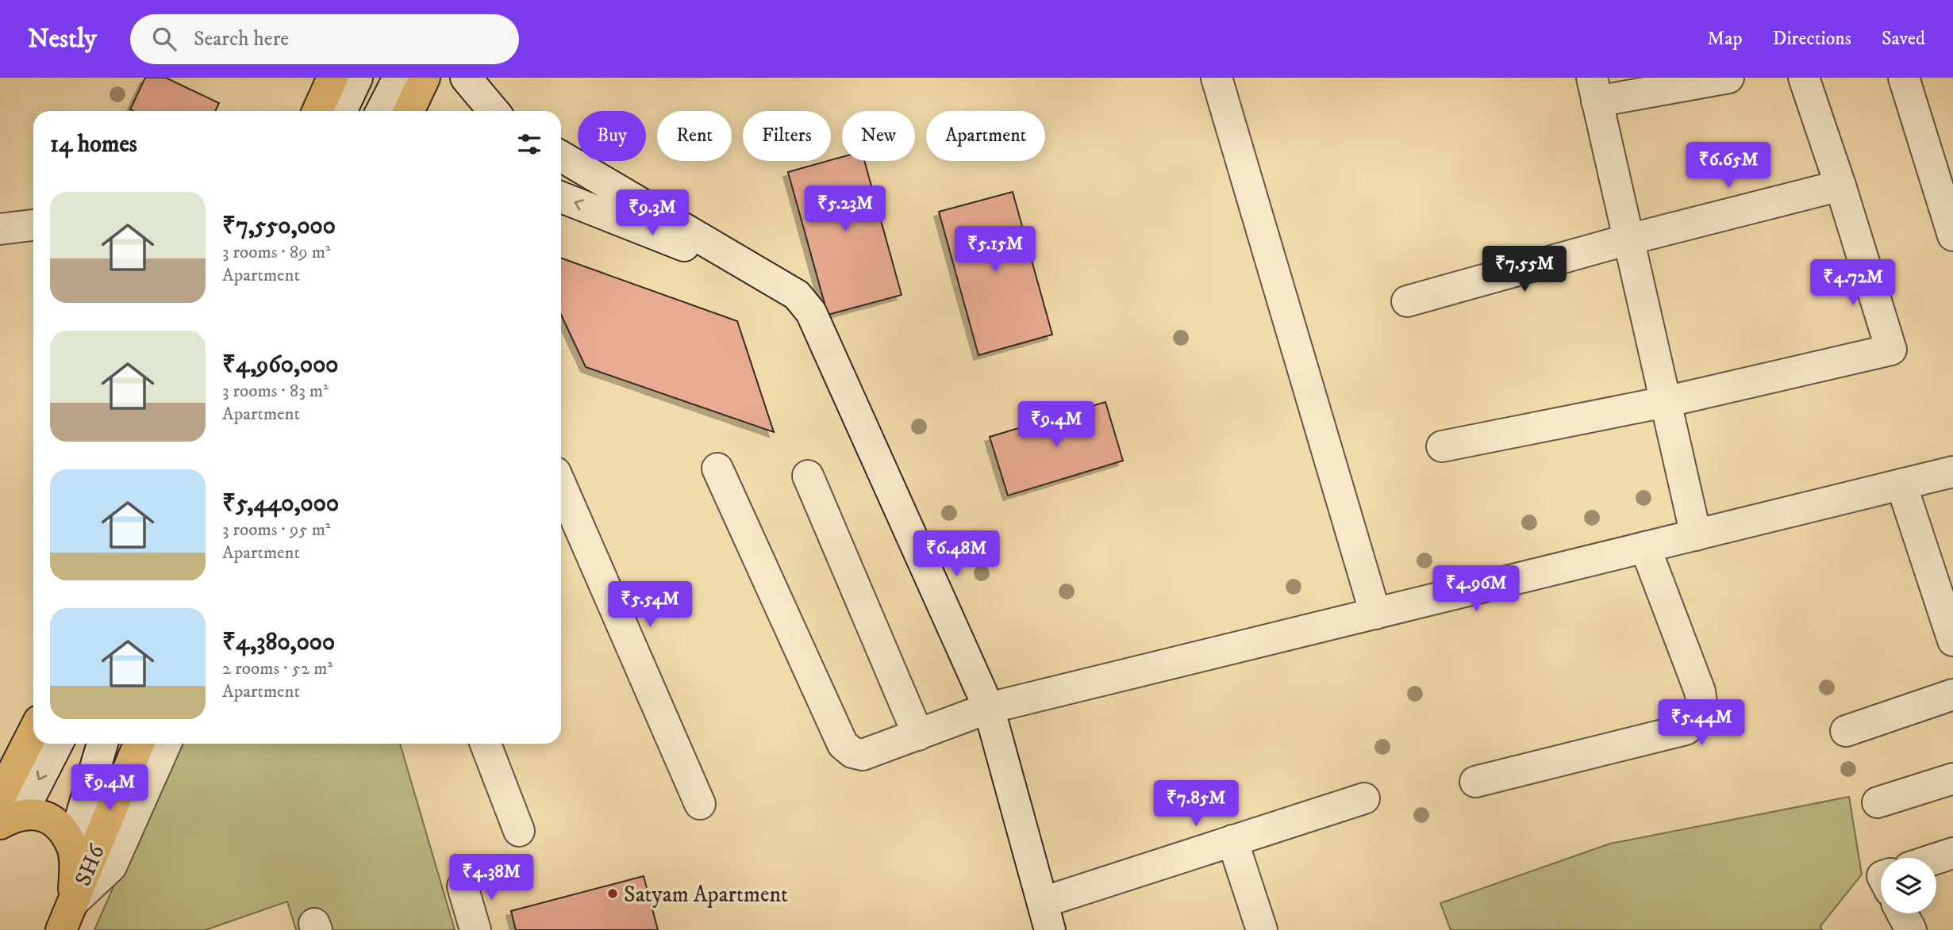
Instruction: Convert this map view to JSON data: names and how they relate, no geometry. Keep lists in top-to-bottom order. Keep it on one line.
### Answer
{"streets":{"main road":["SH6"]},"places":["Satyam Apartment"],"page":{"header":"Nestly","search":"Search here","nav":["Map","Directions","Saved"],"chip":["Buy","Rent","Filters","New","Apartment"],"heading":"14 homes","price":["₹6.65M","₹5.23M","₹9.3M","₹5.15M","₹7.55M","₹4.72M","₹9.4M","₹6.48M","₹4.96M","₹5.54M","₹5.44M","₹9.4M","₹7.85M","₹4.38M"],"list":[{"name":"₹7,550,000","note":"3 rooms · 89 m² · Apartment"},{"name":"₹4,960,000","note":"3 rooms · 83 m² · Apartment"},{"name":"₹5,440,000","note":"3 rooms · 95 m² · Apartment"},{"name":"₹4,380,000","note":"2 rooms · 52 m² · Apartment"}]}}
